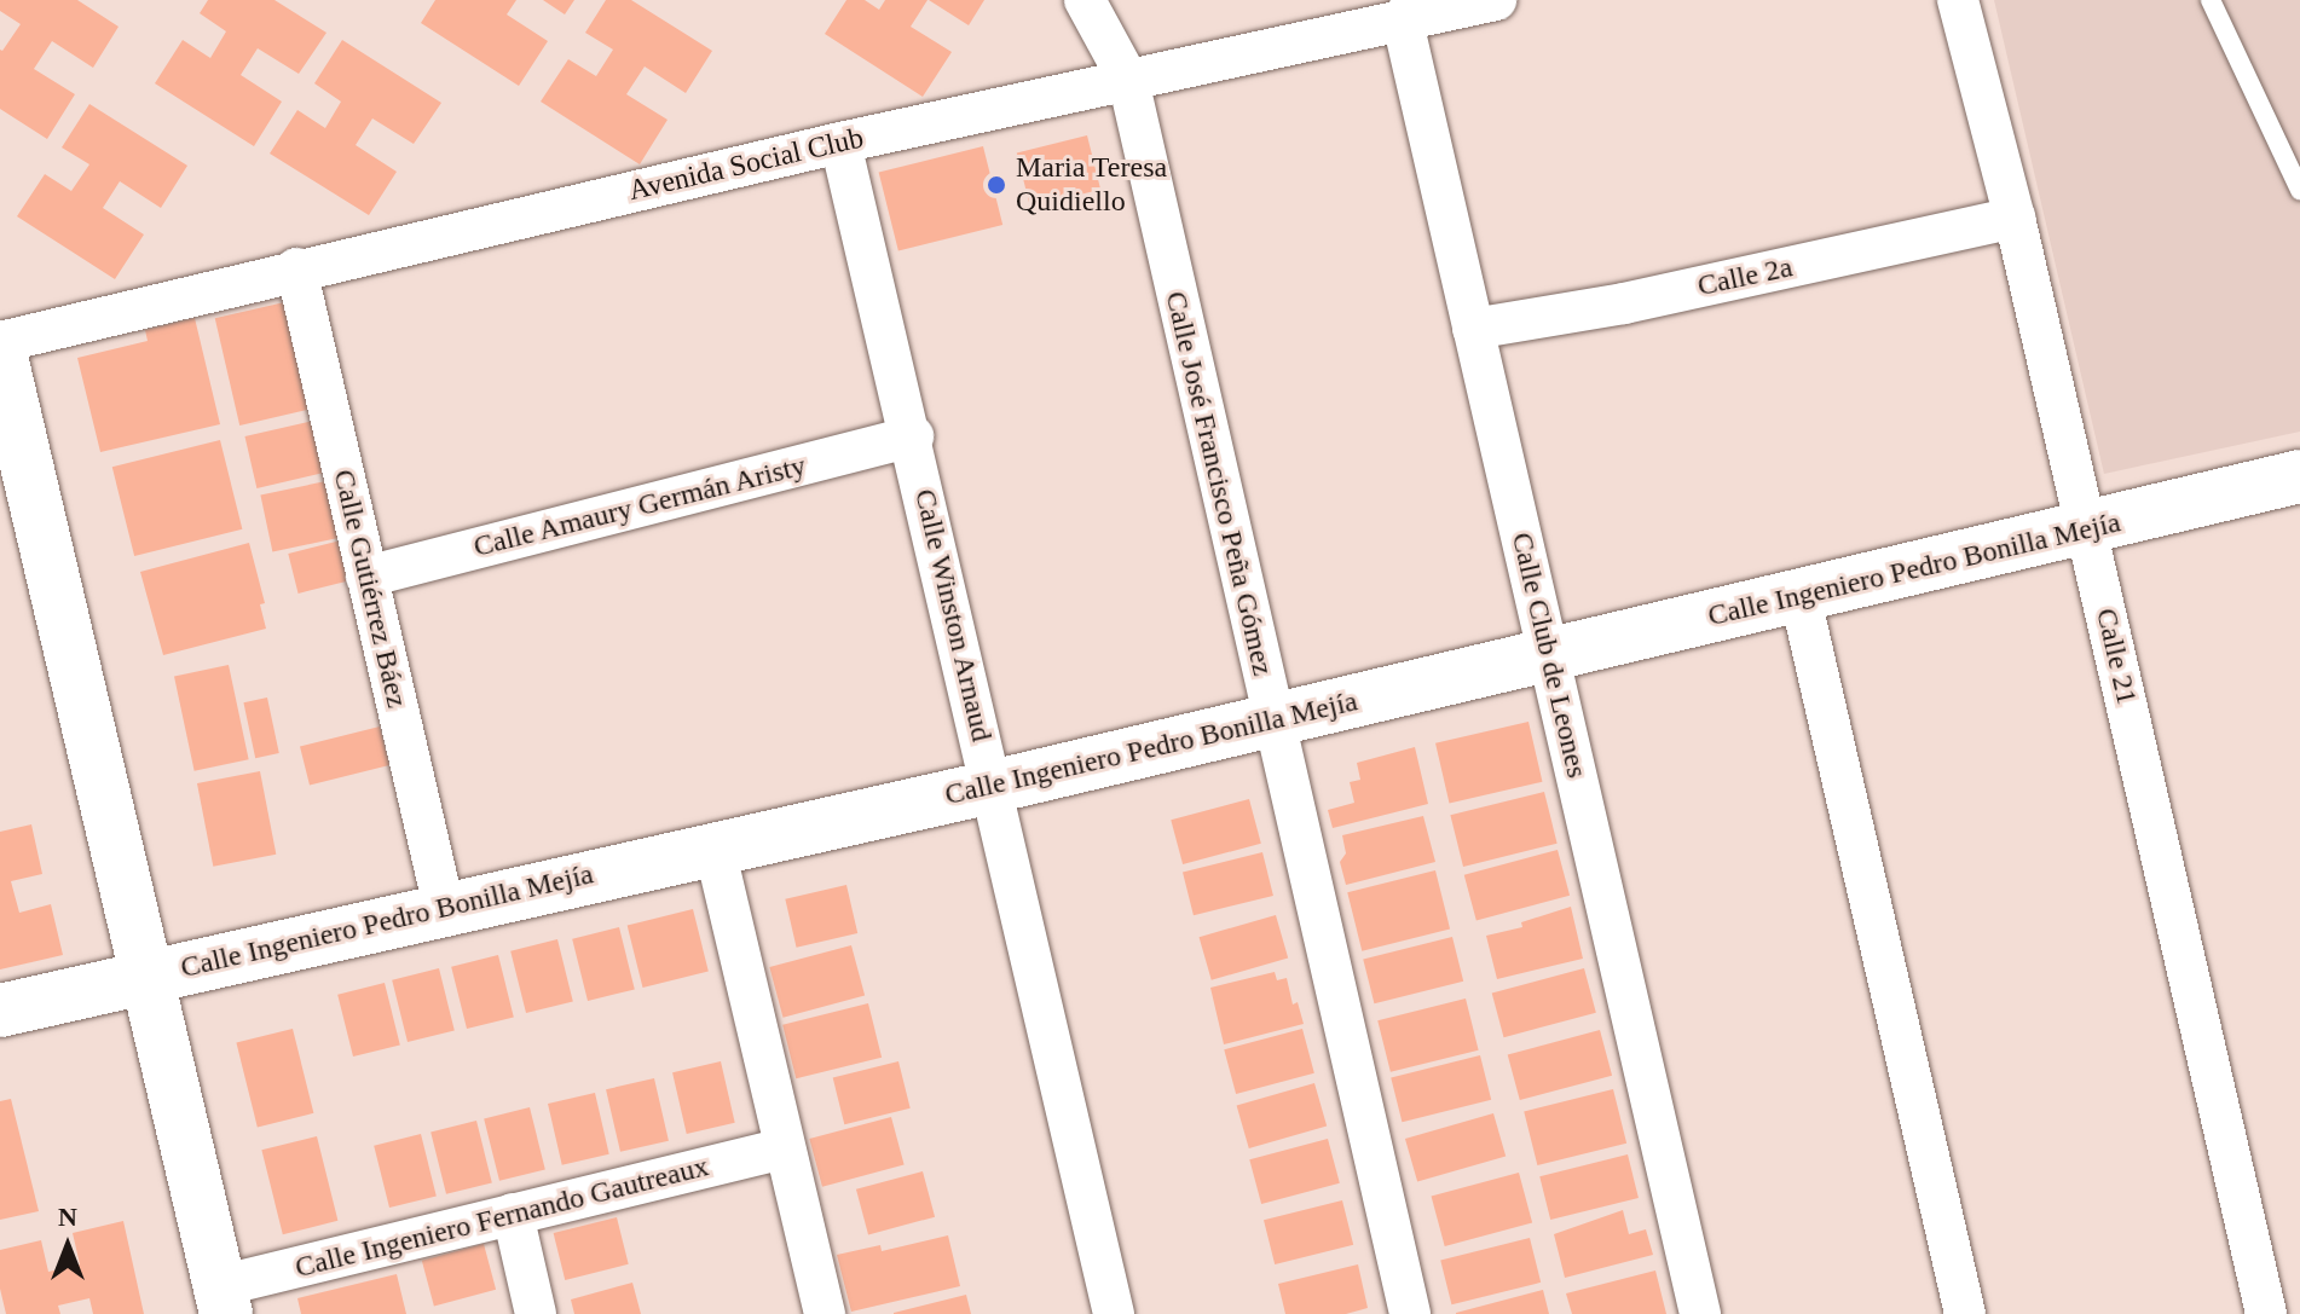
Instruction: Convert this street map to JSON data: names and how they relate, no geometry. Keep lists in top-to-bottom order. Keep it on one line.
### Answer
{"streets":{"street":["Avenida Social Club","Calle 2a","Calle José Francisco Peña Gómez","Calle Amaury Germán Aristy","Calle Ingeniero Pedro Bonilla Mejía","Calle Gutiérrez Báez","Calle Winston Arnaud","Calle Club de Leones","Calle 21","Calle Ingeniero Fernando Gautreaux"]},"crossings":[["Avenida Social Club","Calle José Francisco Peña Gómez"],["Avenida Social Club","Calle Gutiérrez Báez"],["Avenida Social Club","Calle Winston Arnaud"],["Avenida Social Club","Calle Club de Leones"],["Calle 2a","Calle Club de Leones"],["Calle 2a","Calle 21"],["Calle José Francisco Peña Gómez","Calle Ingeniero Pedro Bonilla Mejía"],["Calle Amaury Germán Aristy","Calle Gutiérrez Báez"],["Calle Amaury Germán Aristy","Calle Winston Arnaud"],["Calle Ingeniero Pedro Bonilla Mejía","Calle Gutiérrez Báez"],["Calle Ingeniero Pedro Bonilla Mejía","Calle Winston Arnaud"],["Calle Ingeniero Pedro Bonilla Mejía","Calle Club de Leones"],["Calle Ingeniero Pedro Bonilla Mejía","Calle 21"]],"places":["Maria Teresa Quidiello"],"north":"top"}
